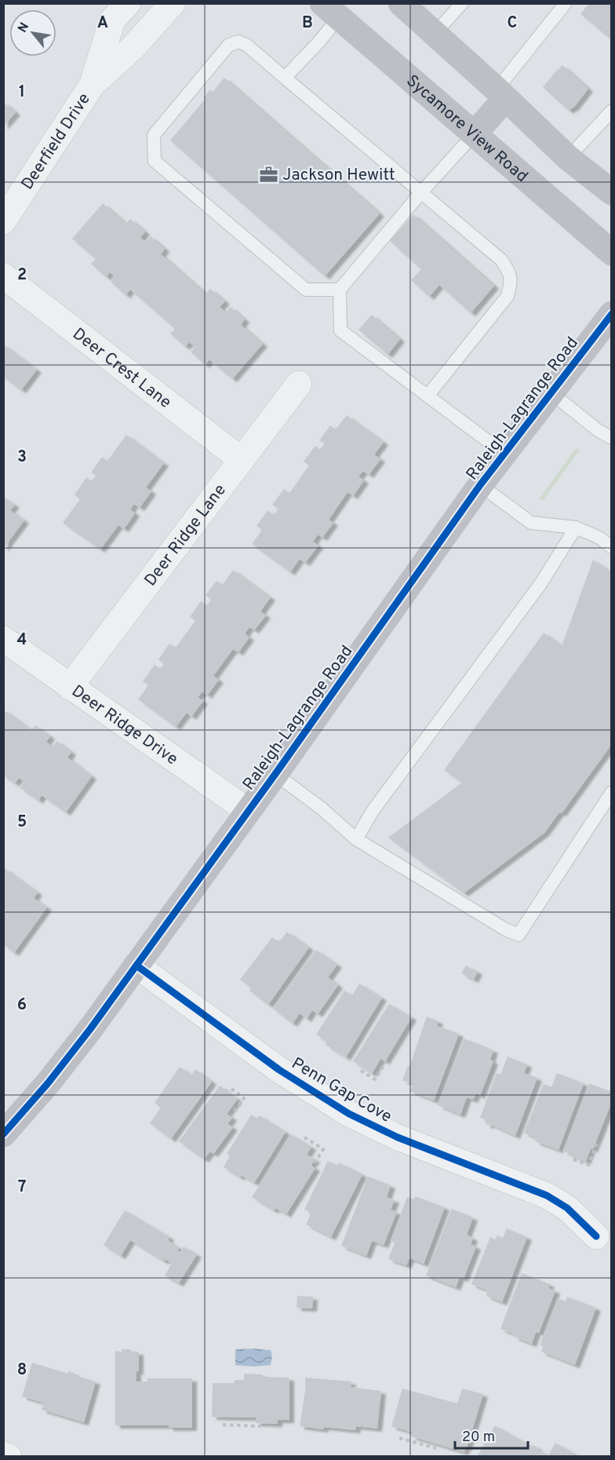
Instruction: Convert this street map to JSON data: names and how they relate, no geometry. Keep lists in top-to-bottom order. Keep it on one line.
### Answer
{"streets":{"main road":["Sycamore View Road","Raleigh-Lagrange Road"],"street":["Deerfield Drive","Deer Crest Lane","Deer Ridge Lane","Deer Ridge Drive","Penn Gap Cove"]},"crossings":[["Deer Crest Lane","Deer Ridge Lane"],["Raleigh-Lagrange Road","Deer Ridge Drive"],["Raleigh-Lagrange Road","Penn Gap Cove"],["Deer Ridge Lane","Deer Ridge Drive"]],"places":{"office":["Jackson Hewitt"]},"scale_bar":"20 m","north":"top left","grid":{"columns":["A","B","C"],"rows":["1","2","3","4","5","6","7","8"]}}
